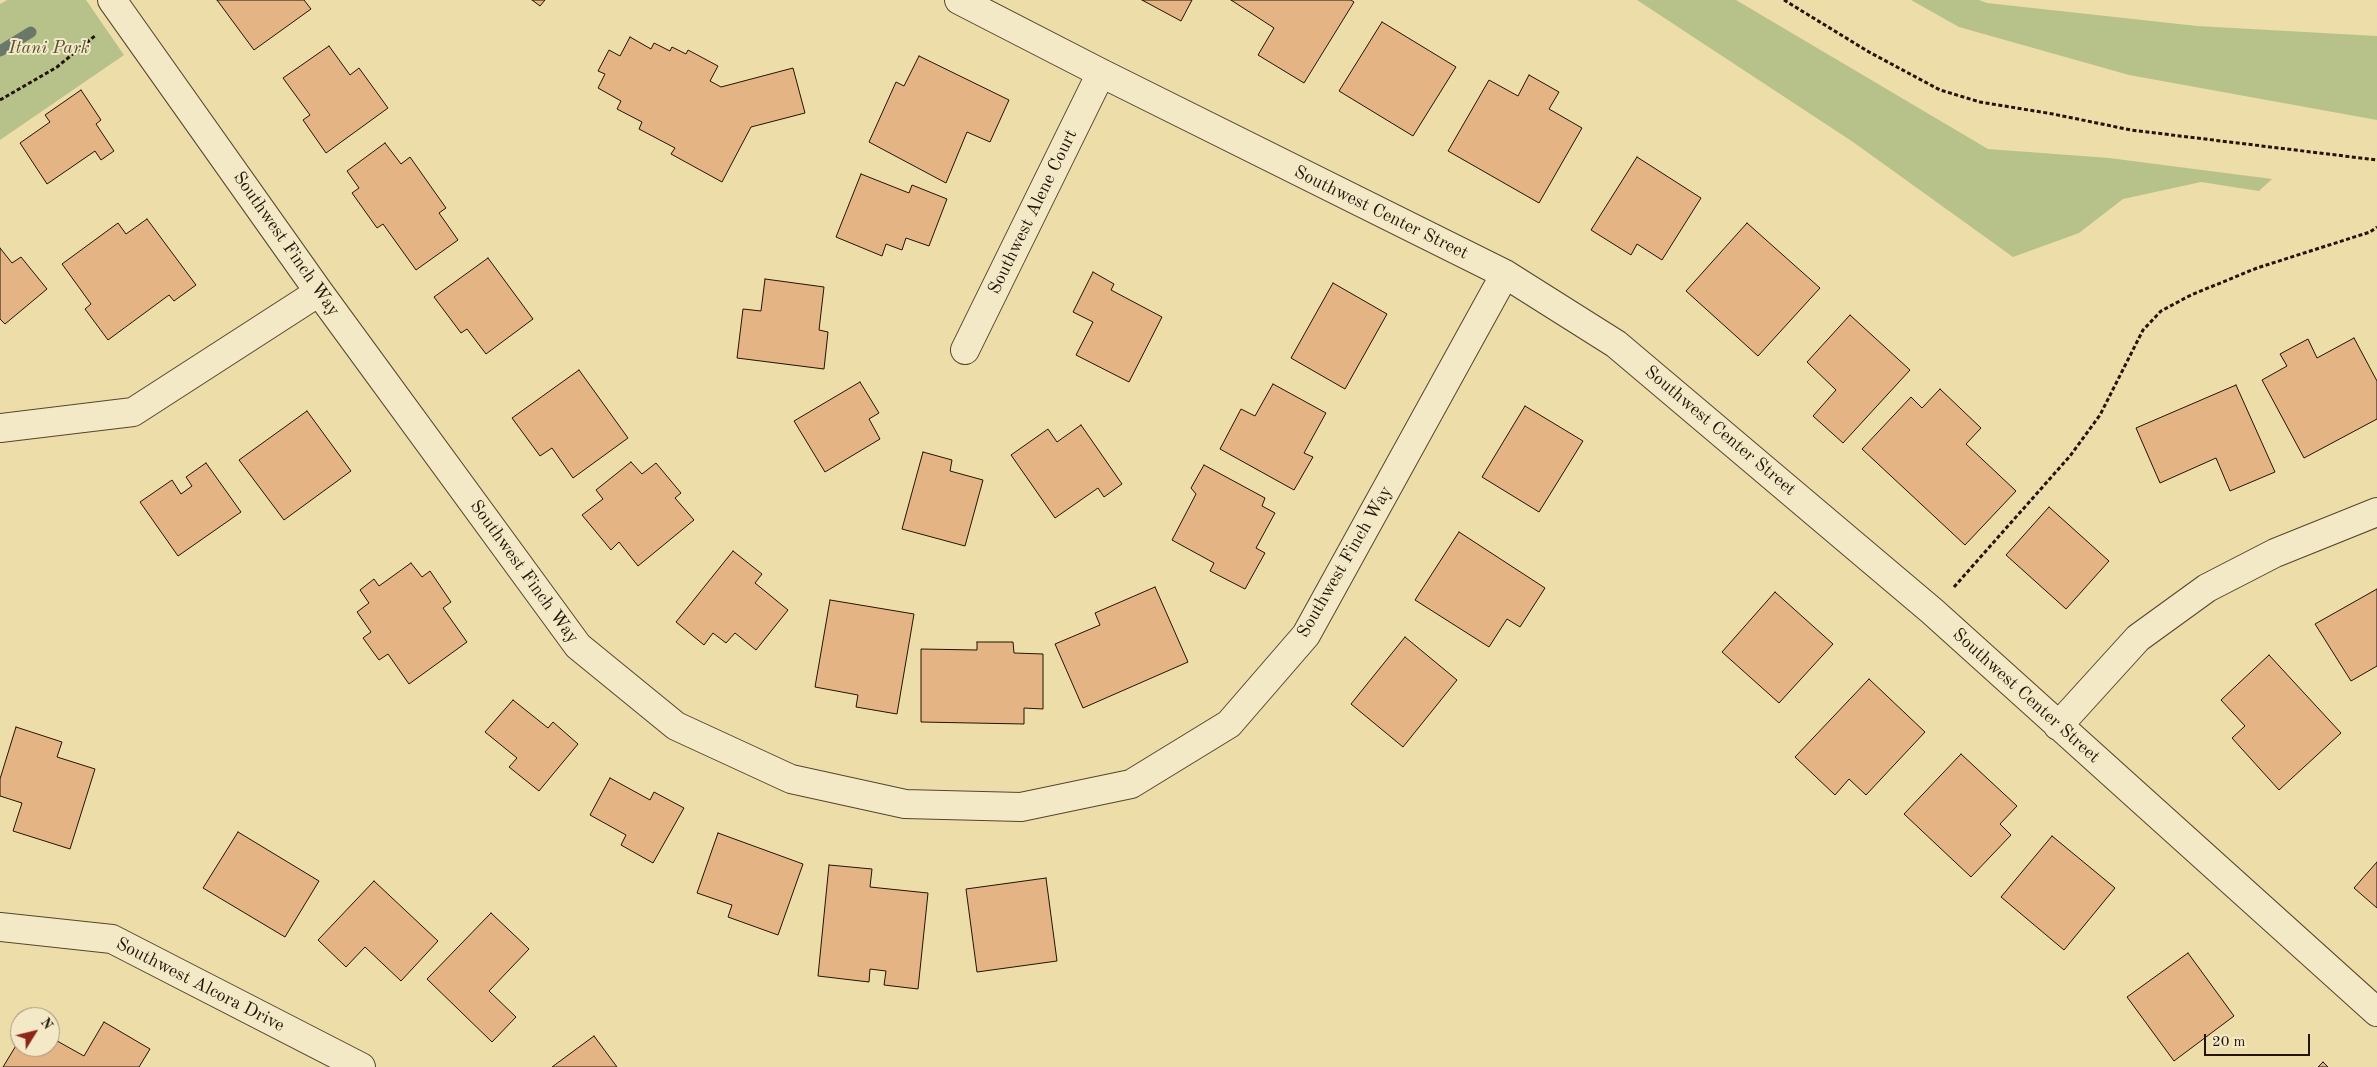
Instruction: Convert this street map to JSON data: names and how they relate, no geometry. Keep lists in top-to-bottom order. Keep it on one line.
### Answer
{"streets":{"street":["Southwest Alene Court","Southwest Center Street","Southwest Finch Way","Southwest Alcora Drive"]},"crossings":[["Southwest Alene Court","Southwest Center Street"],["Southwest Center Street","Southwest Finch Way"]],"parks":["Itani Park"],"scale_bar":"20 m","north":"top right"}
